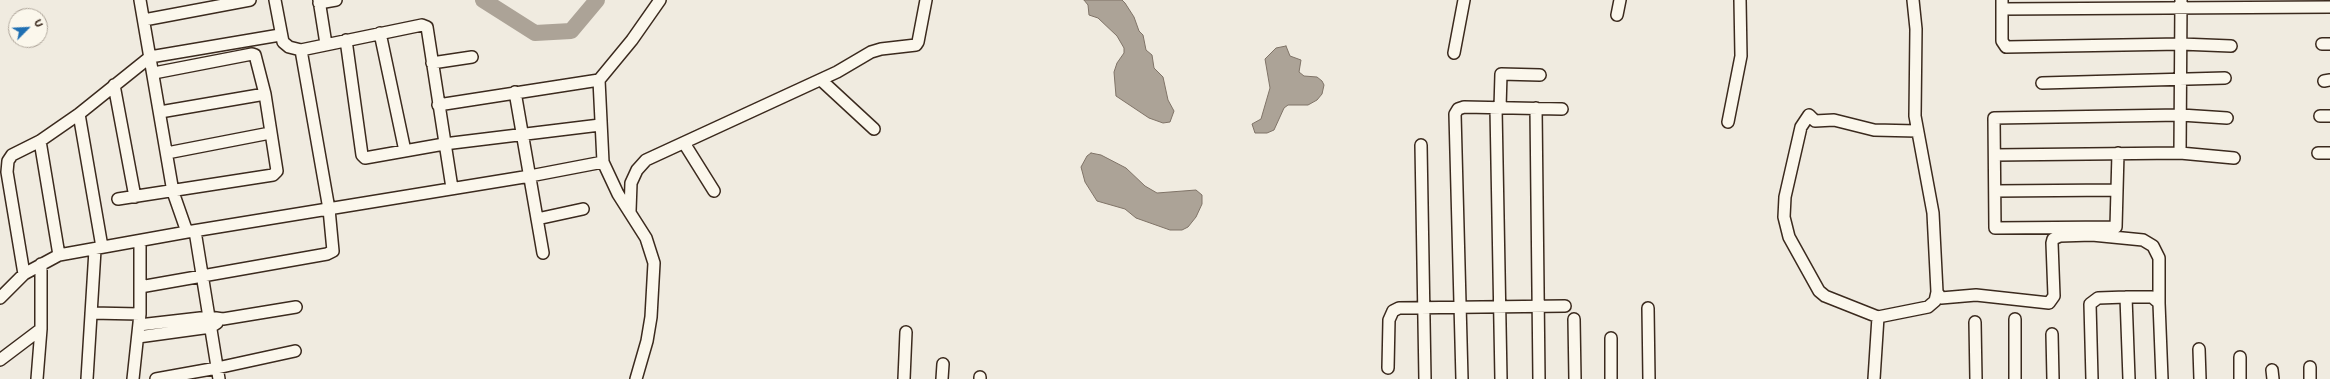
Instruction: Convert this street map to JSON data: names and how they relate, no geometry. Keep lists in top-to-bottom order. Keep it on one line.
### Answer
{"north":"top right"}
